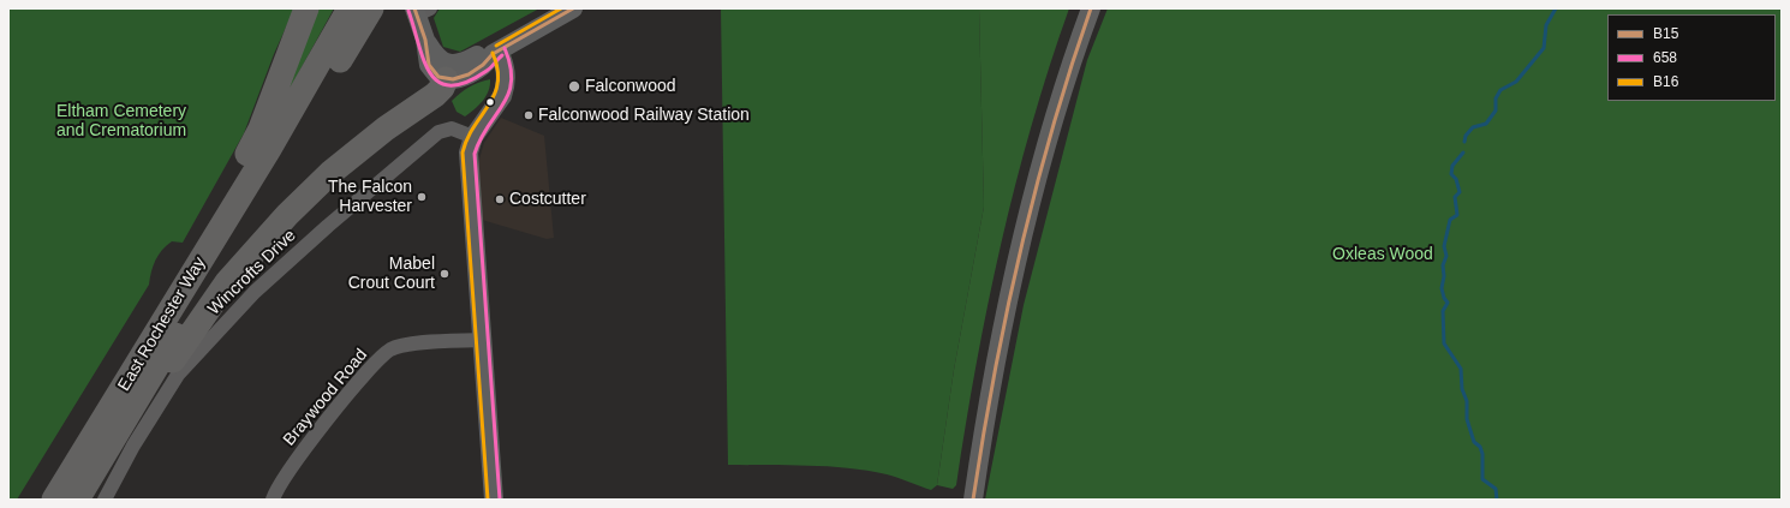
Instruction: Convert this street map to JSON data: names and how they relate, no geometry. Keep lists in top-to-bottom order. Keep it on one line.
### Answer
{"streets":{"highway":["East Rochester Way"],"street":["Wincrofts Drive","Braywood Road"]},"parks":["Eltham Cemetery and Crematorium","Oxleas Wood"],"places":["Falconwood","Falconwood Railway Station","The Falcon Harvester","Costcutter","Mabel Crout Court"],"lines":["transit line B15","transit line B16","transit line 658"],"legend":["B15","658","B16"]}
